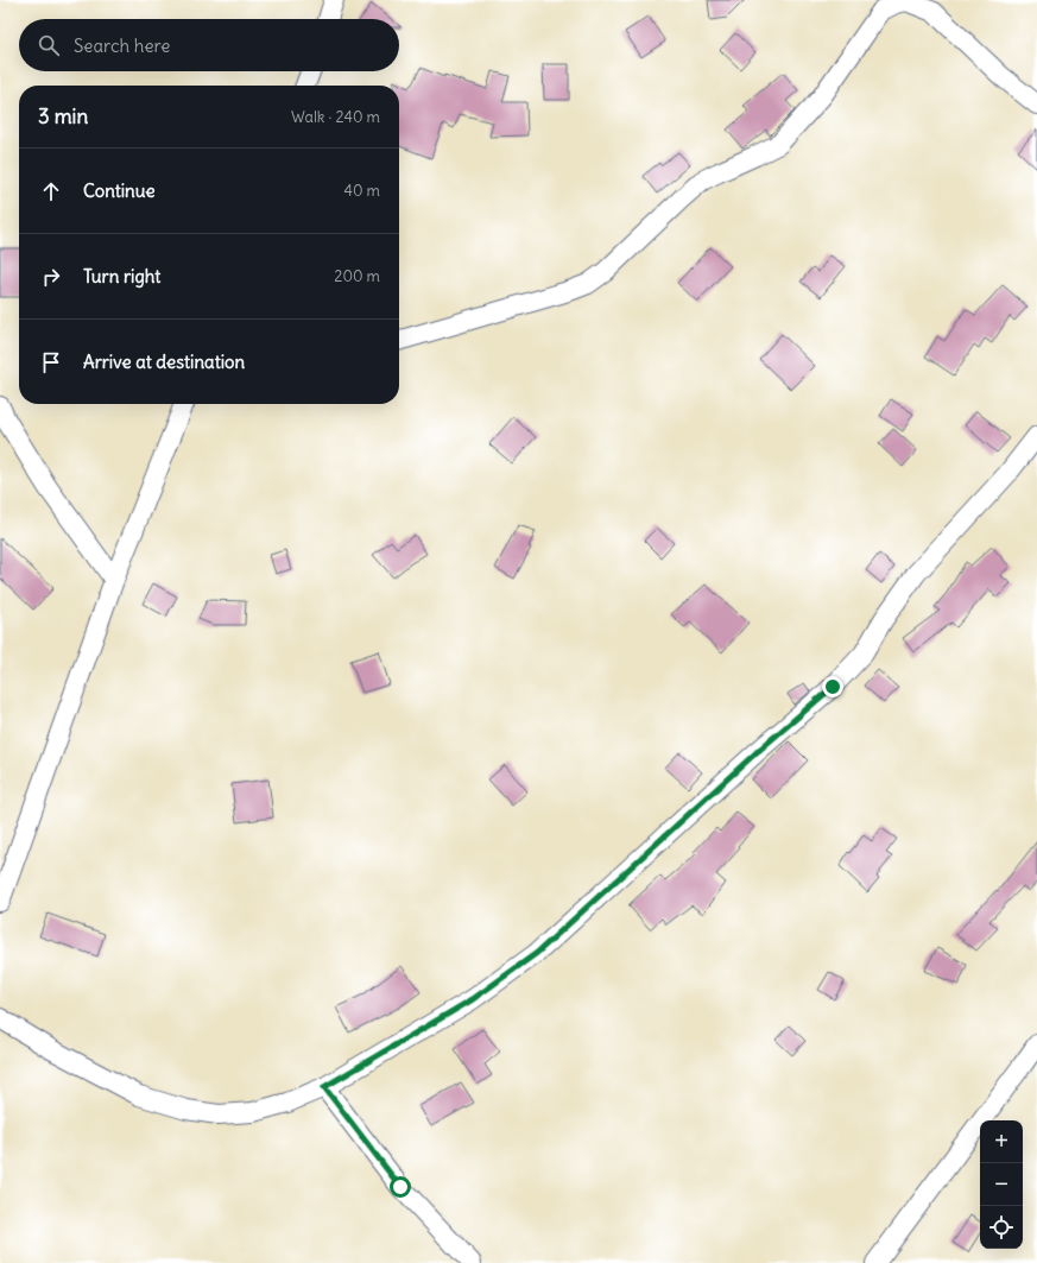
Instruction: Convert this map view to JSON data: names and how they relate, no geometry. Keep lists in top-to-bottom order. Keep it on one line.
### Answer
{"page":{"search":"Search here","heading":["3 min","Walk · 240 m"],"list":[["Continue","40 m"],["Turn right","200 m"],"Arrive at destination"],"map_buttons":["+","−"]}}
